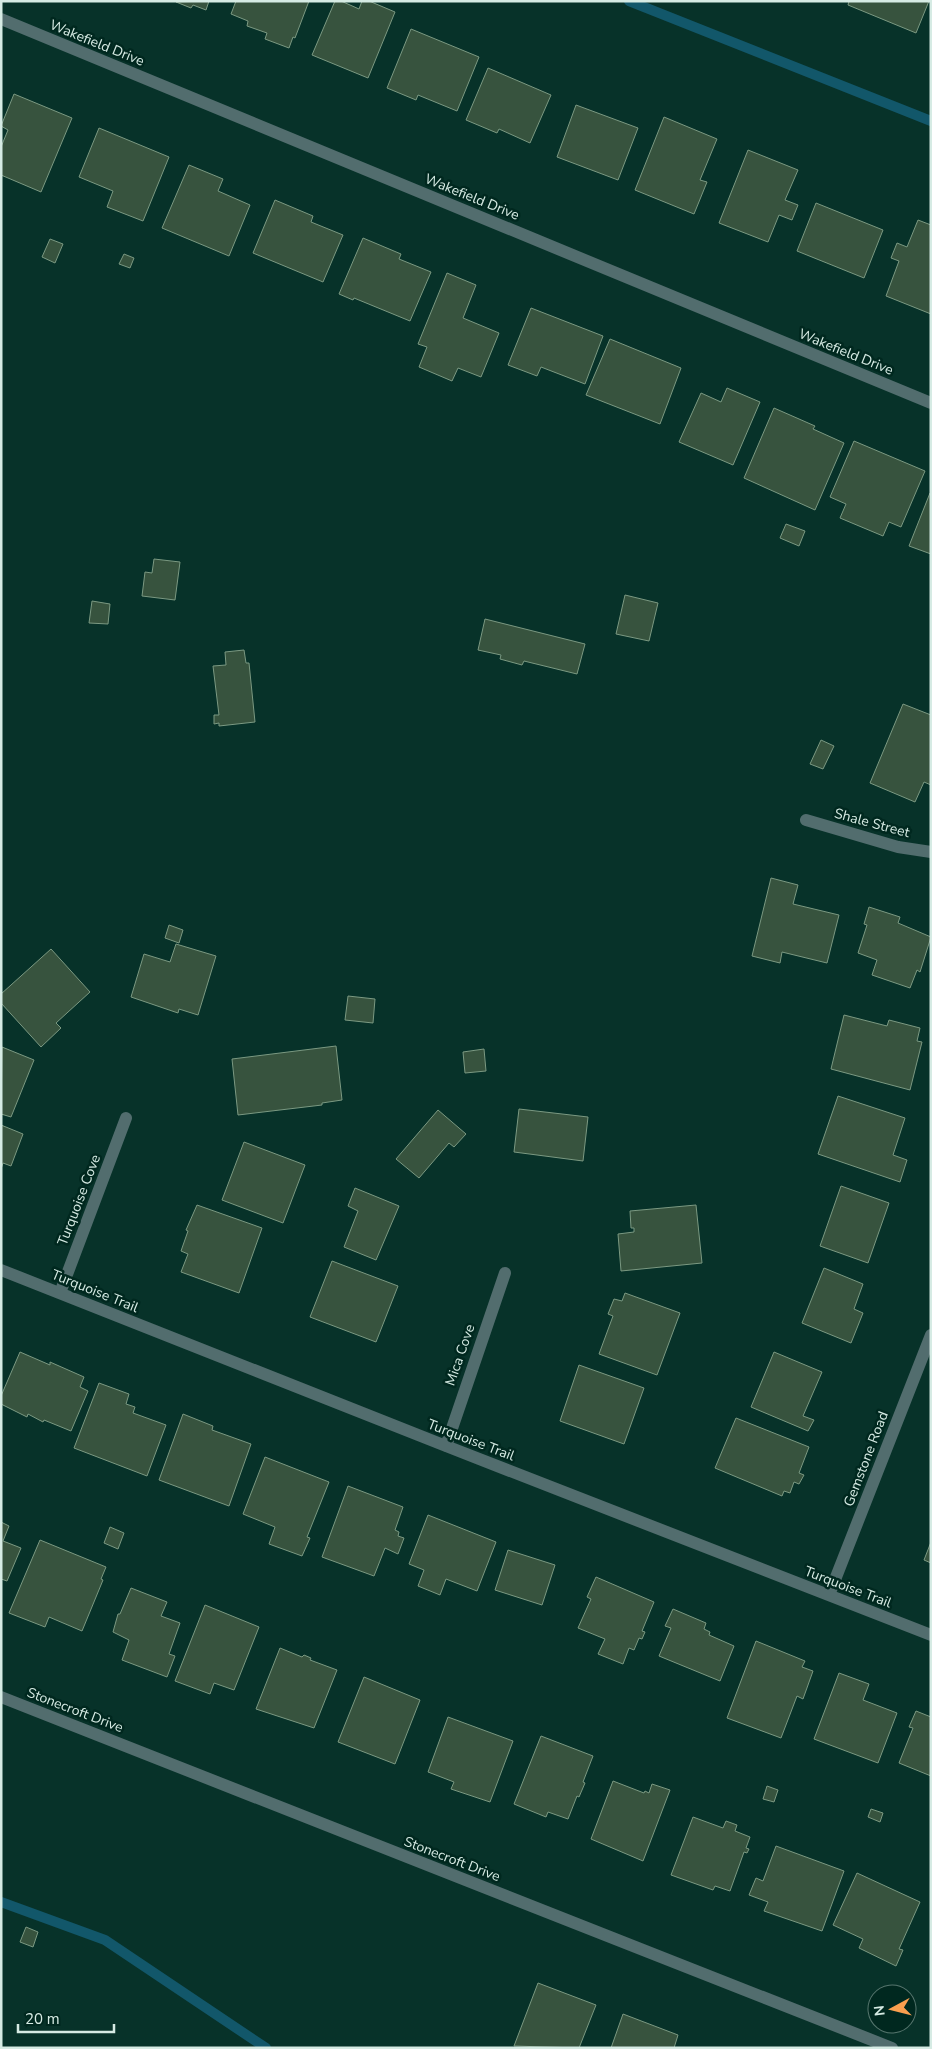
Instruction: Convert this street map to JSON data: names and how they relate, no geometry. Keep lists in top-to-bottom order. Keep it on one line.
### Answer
{"streets":{"street":["Wakefield Drive","Shale Street","Turquoise Cove","Turquoise Trail","Mica Cove","Gemstone Road","Stonecroft Drive"]},"crossings":[["Turquoise Cove","Turquoise Trail"],["Turquoise Trail","Mica Cove"],["Turquoise Trail","Gemstone Road"]],"scale_bar":"20 m","north":"left"}
